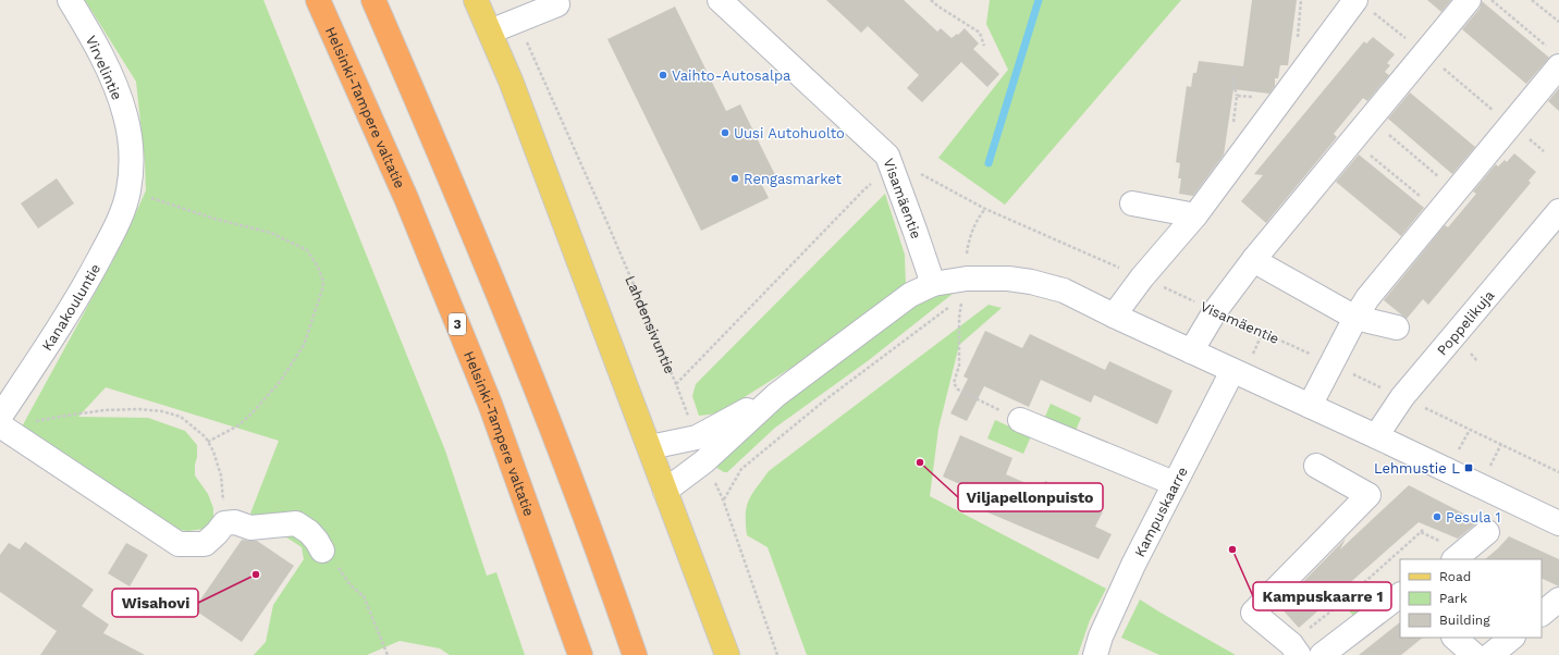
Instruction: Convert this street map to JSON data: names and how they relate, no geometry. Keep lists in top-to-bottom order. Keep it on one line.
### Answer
{"streets":{"highway":["Helsinki-Tampere valtatie","3"],"street":["Virvelintie","Visamäentie","Kanakouluntie","Poppelikuja","Kampuskaarre"],"path":["Lahdensivuntie"]},"crossings":[["Virvelintie","Kanakouluntie"],["Visamäentie","Poppelikuja"]],"places":{"other":["Vaihto-Autosalpa","Uusi Autohuolto","Rengasmarket","Viljapellonpuisto","Pesula 1","Kampuskaarre 1","Wisahovi"],"transit":["Lehmustie L"]},"legend":["Road","Park","Building"]}
